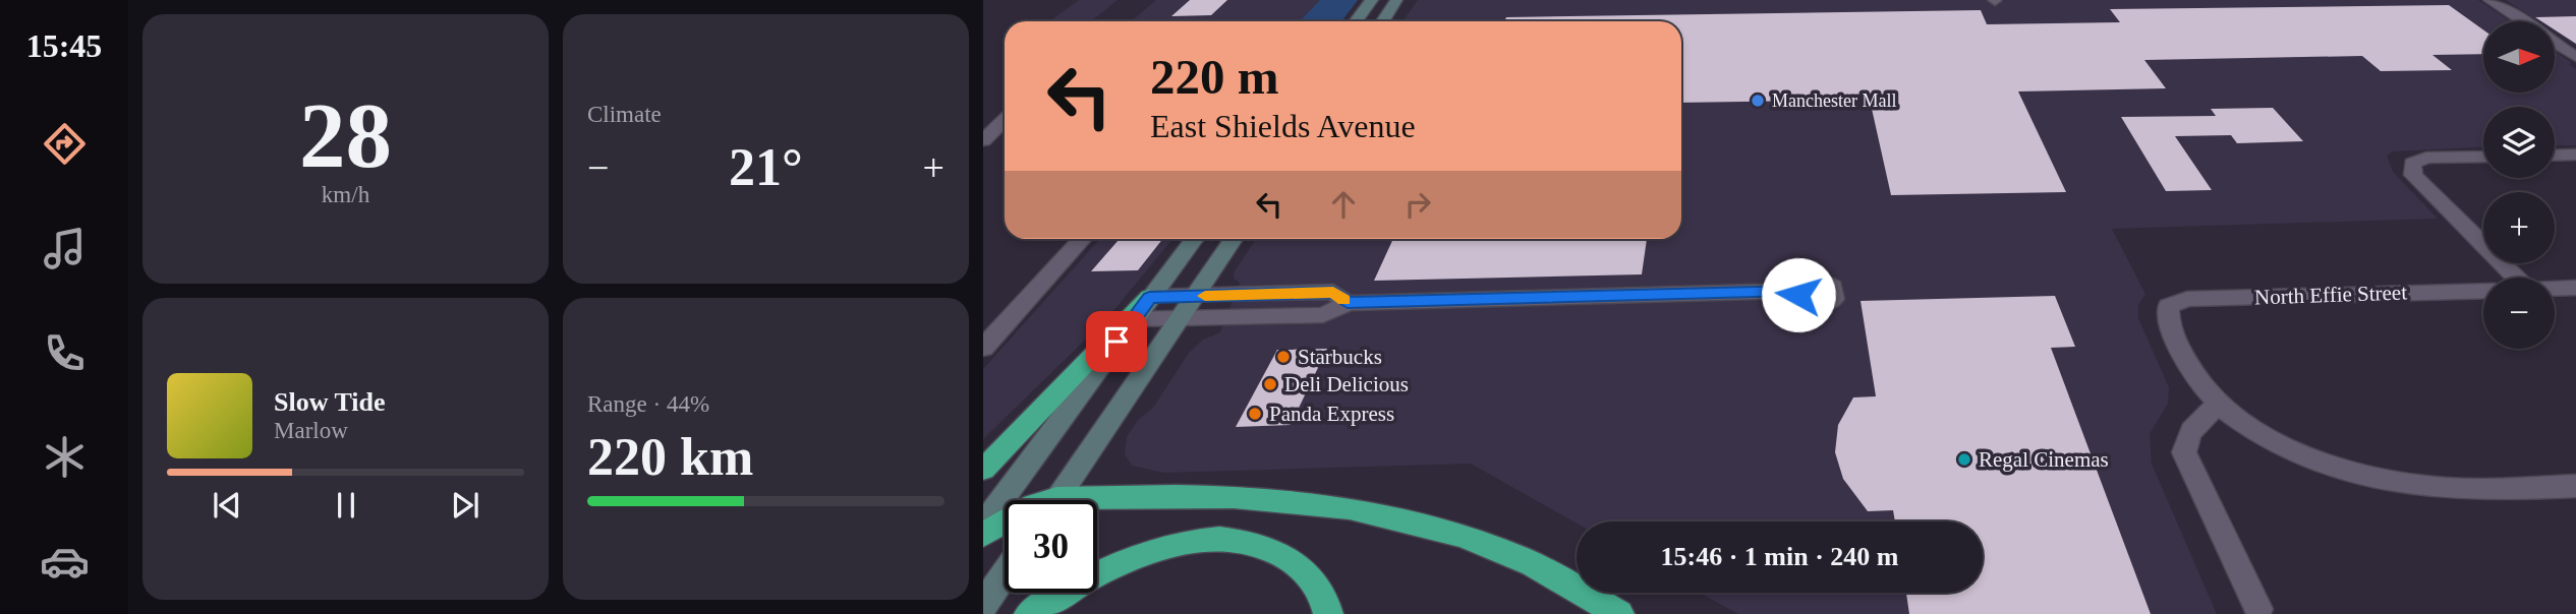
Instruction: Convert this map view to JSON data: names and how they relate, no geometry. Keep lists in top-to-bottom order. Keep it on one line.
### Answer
{"streets":{"street":["North Effie Street"]},"places":["Manchester Mall","Starbucks","Deli Delicious","Panda Express","Regal Cinemas"],"north":"right","page":{"tabs":"15:45","tile":[["28","km/h"],"Climate",["Range · 44%","220 km"]],"map_buttons":["+","−"],"turn":["220 m","East Shields Avenue"],"heat":["−","21°","+"],"song":["Slow Tide","Marlow"],"limit":"30","trip":"15:46 · 1 min · 240 m"}}
